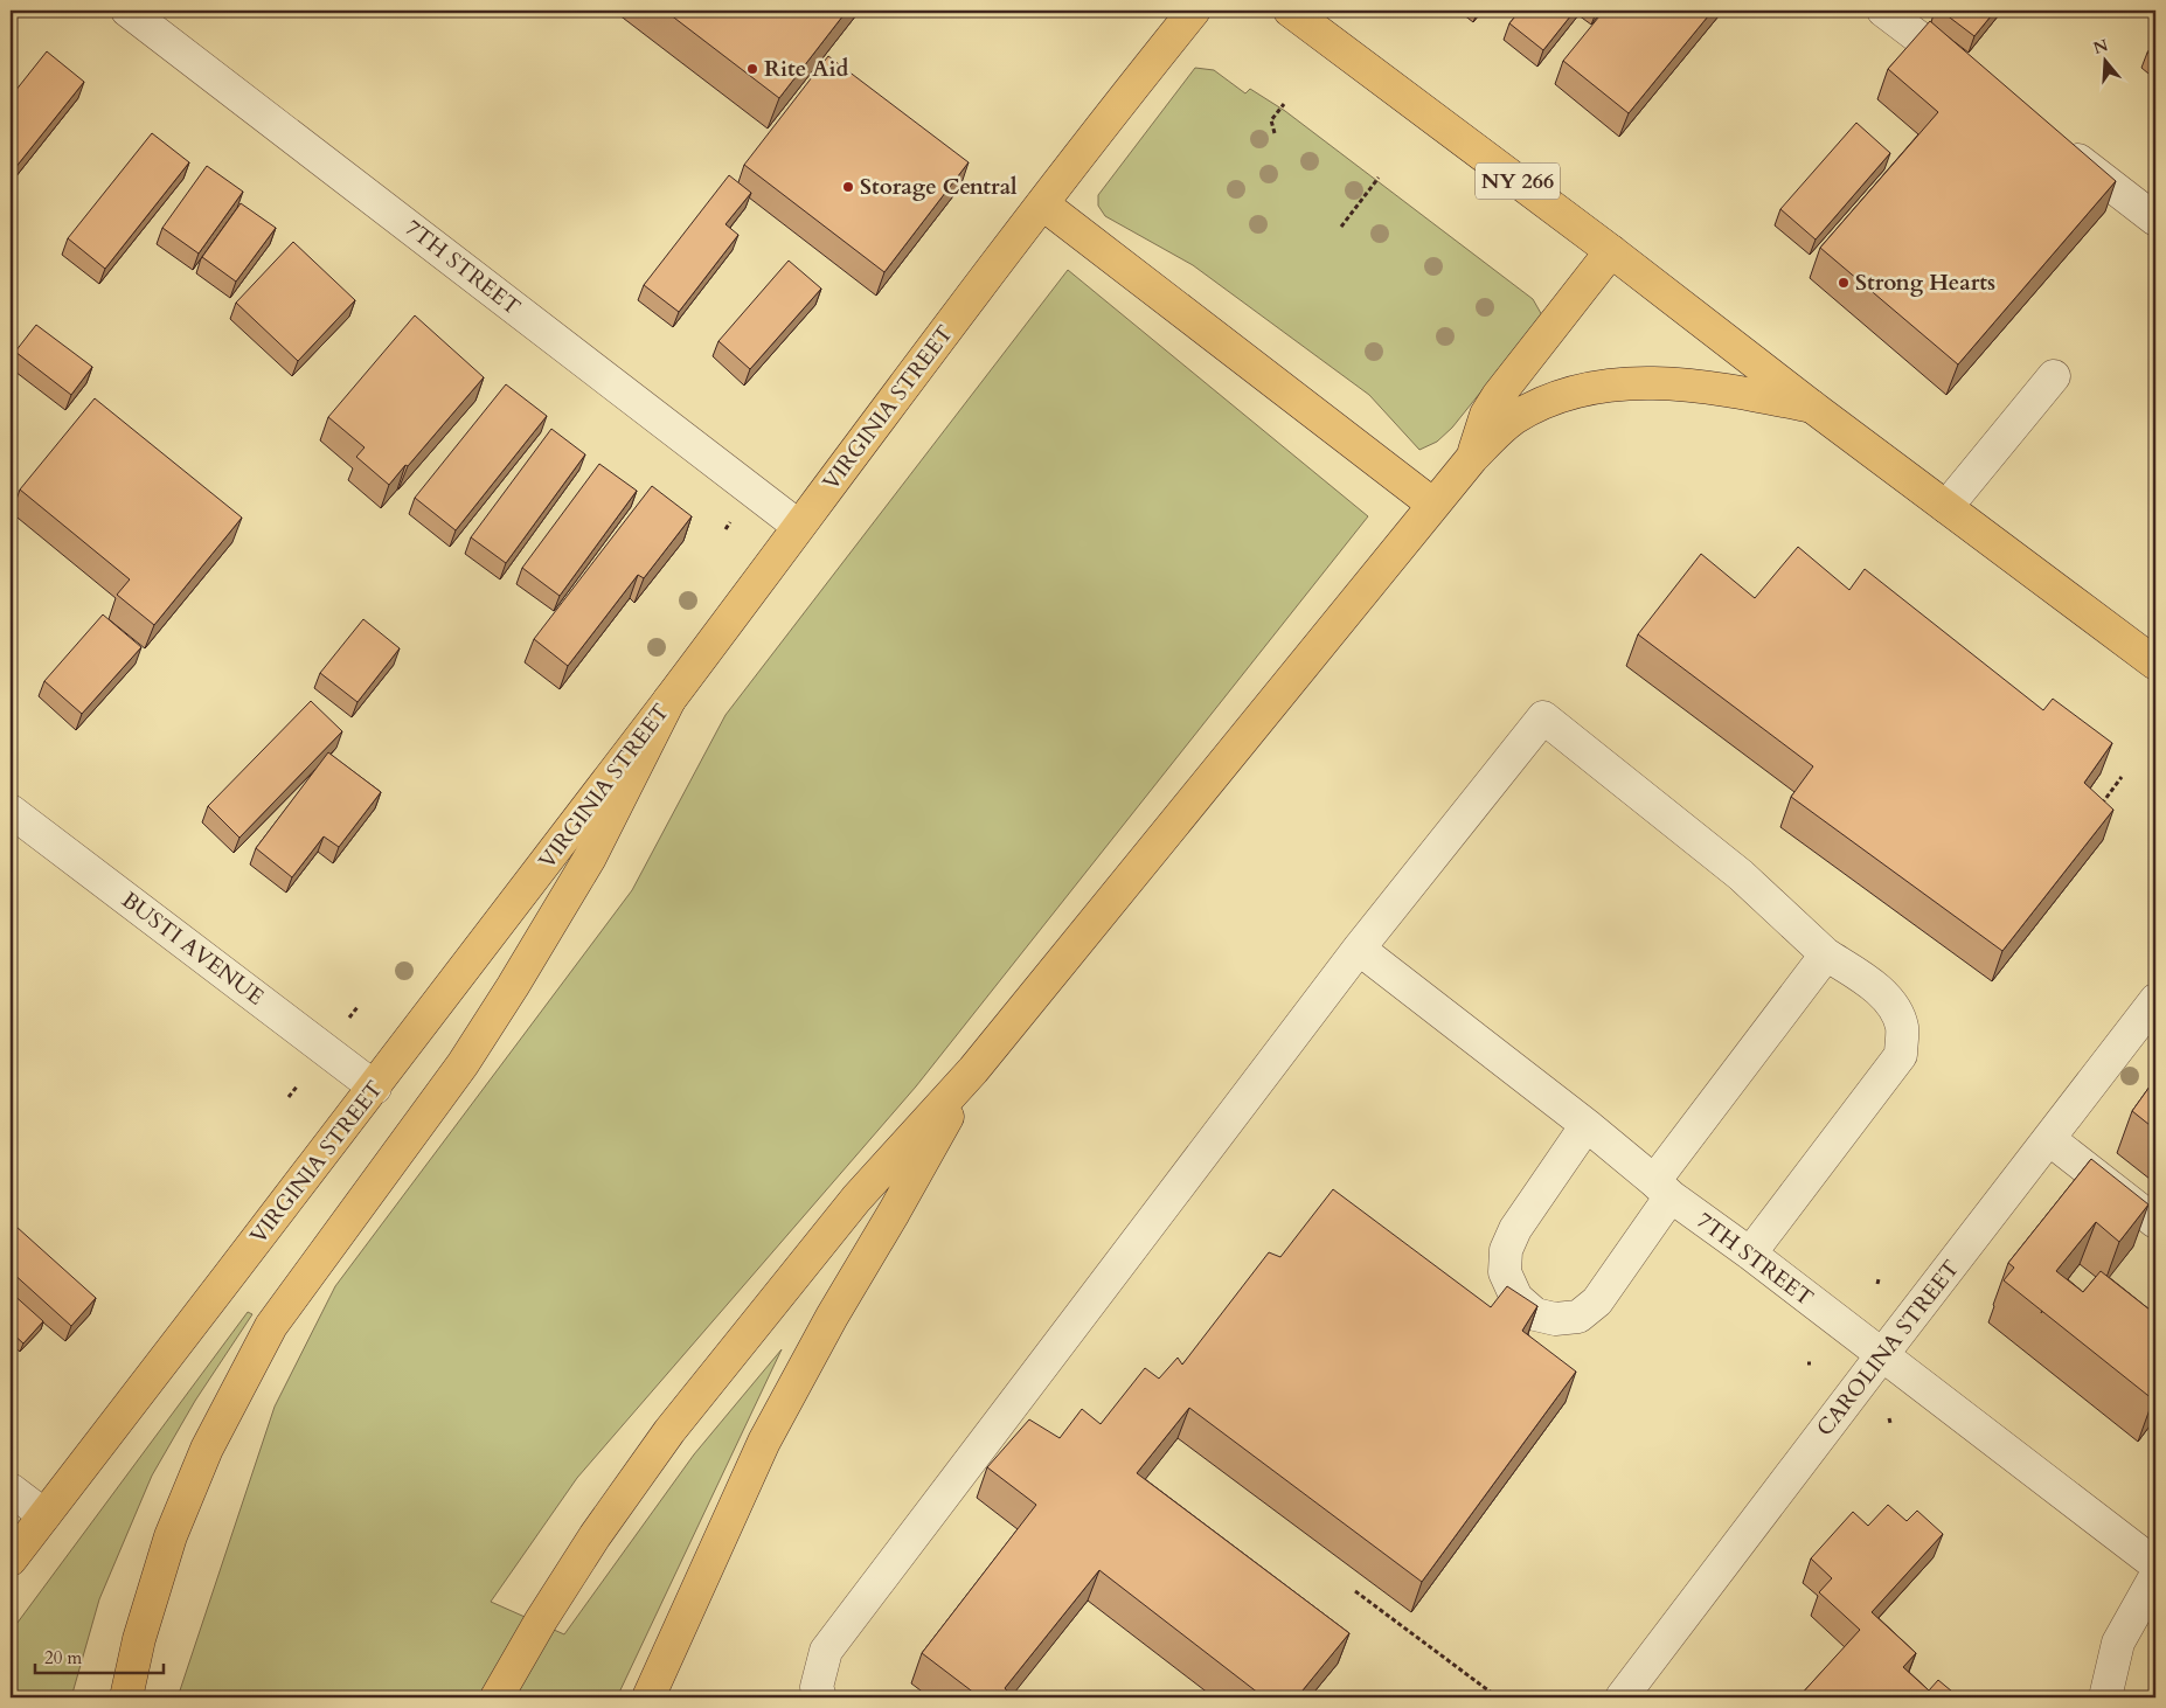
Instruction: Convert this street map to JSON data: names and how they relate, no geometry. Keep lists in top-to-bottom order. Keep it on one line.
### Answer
{"streets":{"main road":["NY 266","VIRGINIA STREET"],"street":["7TH STREET","BUSTI AVENUE","CAROLINA STREET"]},"crossings":[["7TH STREET","VIRGINIA STREET"],["7TH STREET","CAROLINA STREET"],["VIRGINIA STREET","BUSTI AVENUE"]],"places":["Rite Aid","Storage Central","Strong Hearts"],"scale_bar":"20 m","north":"top"}
